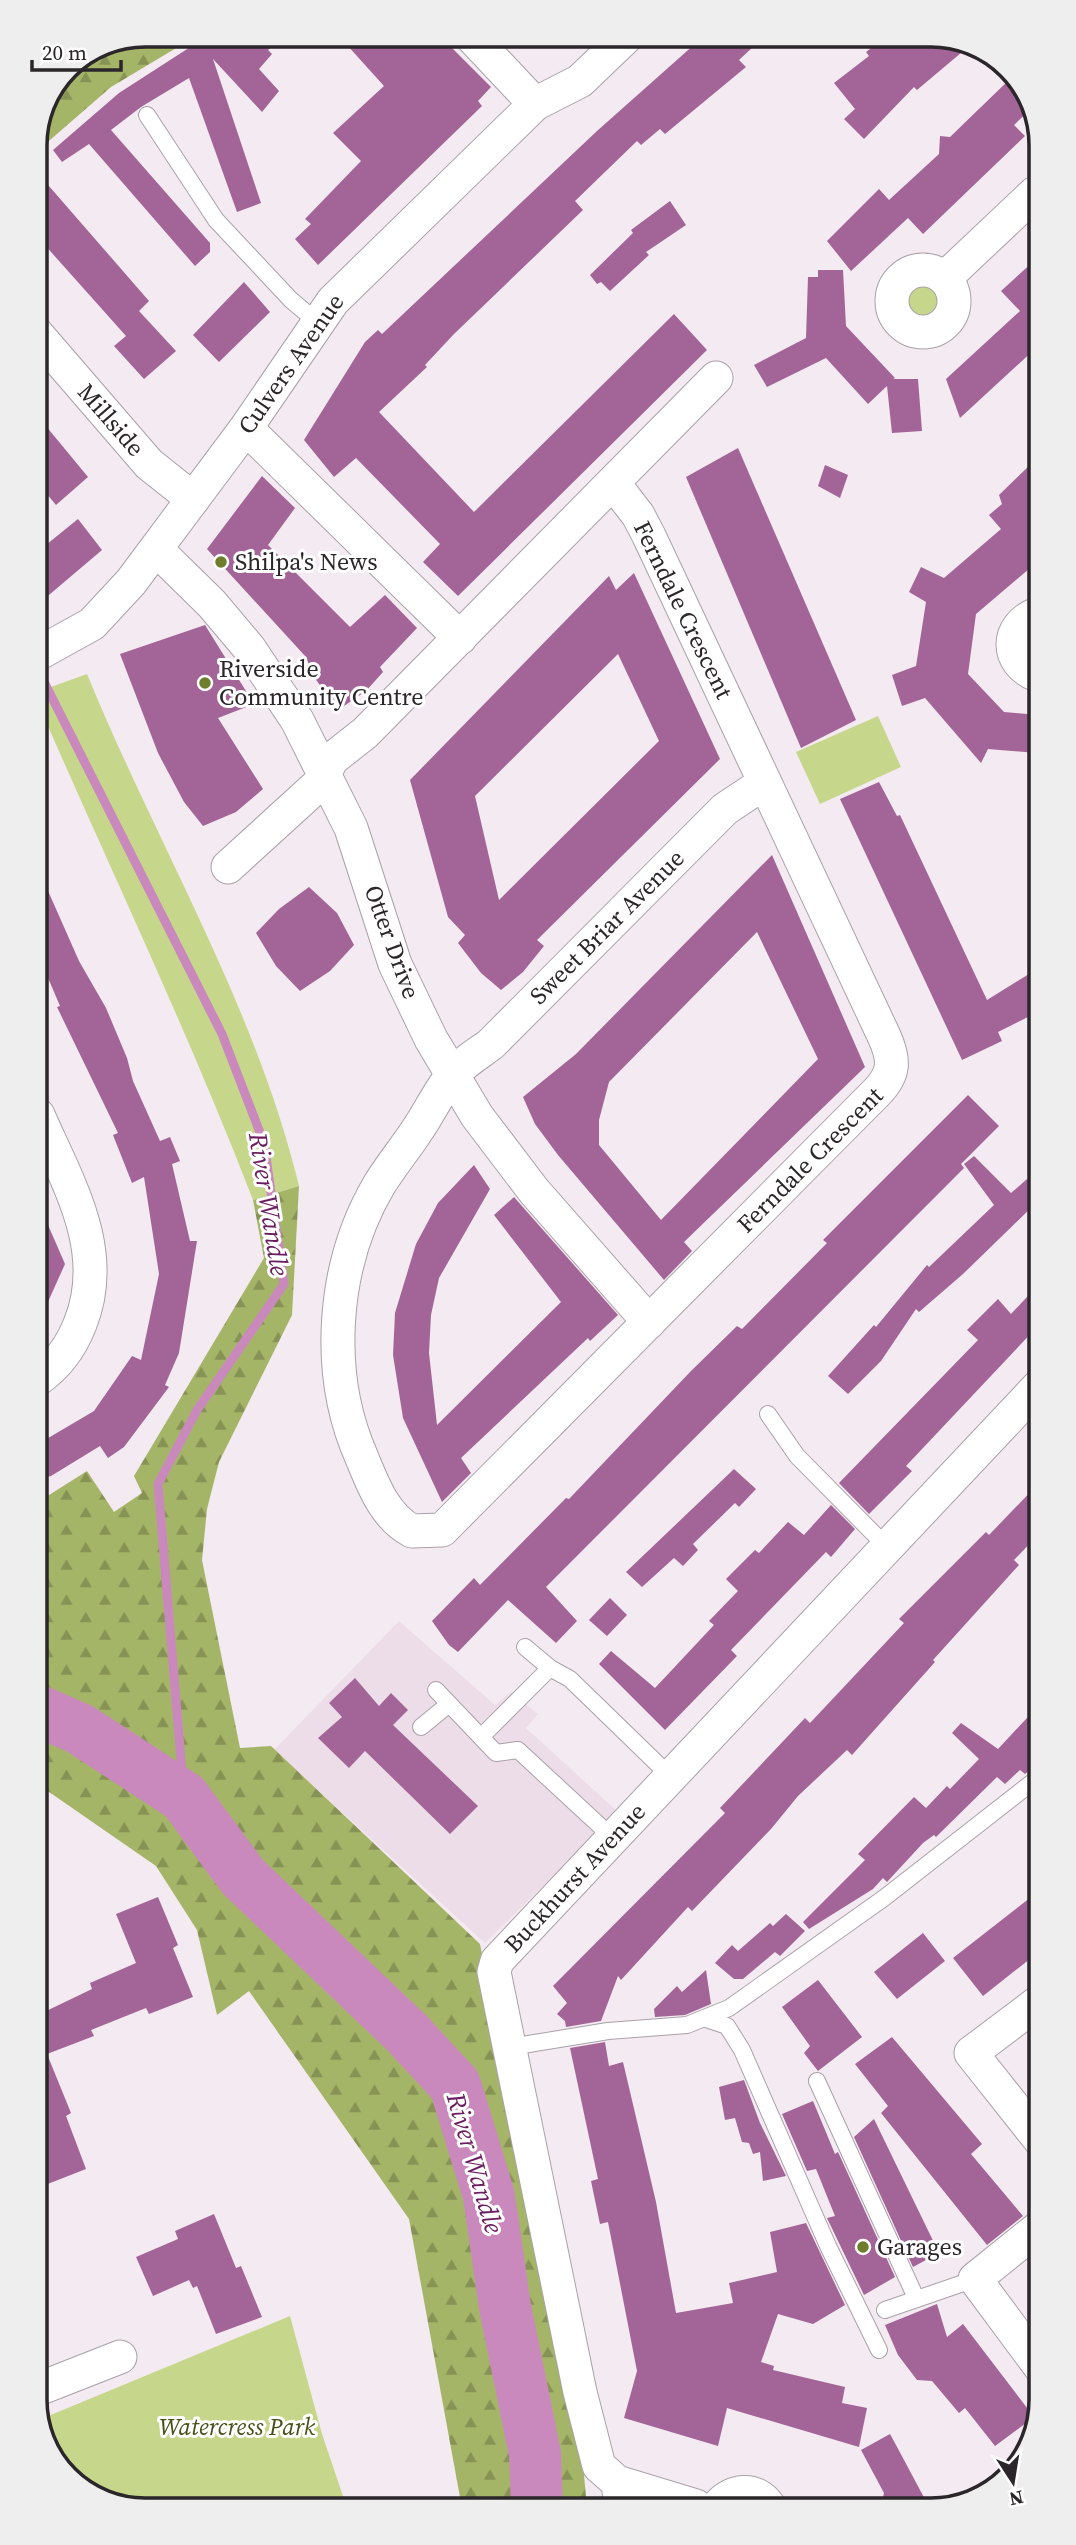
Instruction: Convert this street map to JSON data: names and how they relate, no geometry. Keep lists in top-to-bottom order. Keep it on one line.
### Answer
{"streets":{"street":["Culvers Avenue","Millside","Ferndale Crescent","Sweet Briar Avenue","Otter Drive","Buckhurst Avenue"]},"crossings":[["Culvers Avenue","Millside"],["Culvers Avenue","Otter Drive"],["Ferndale Crescent","Sweet Briar Avenue"],["Ferndale Crescent","Otter Drive"],["Sweet Briar Avenue","Otter Drive"]],"water":["River Wandle"],"parks":["Watercress Park"],"places":["Shilpa's News","Riverside Community Centre","Garages"],"scale_bar":"20 m","north":"bottom"}
